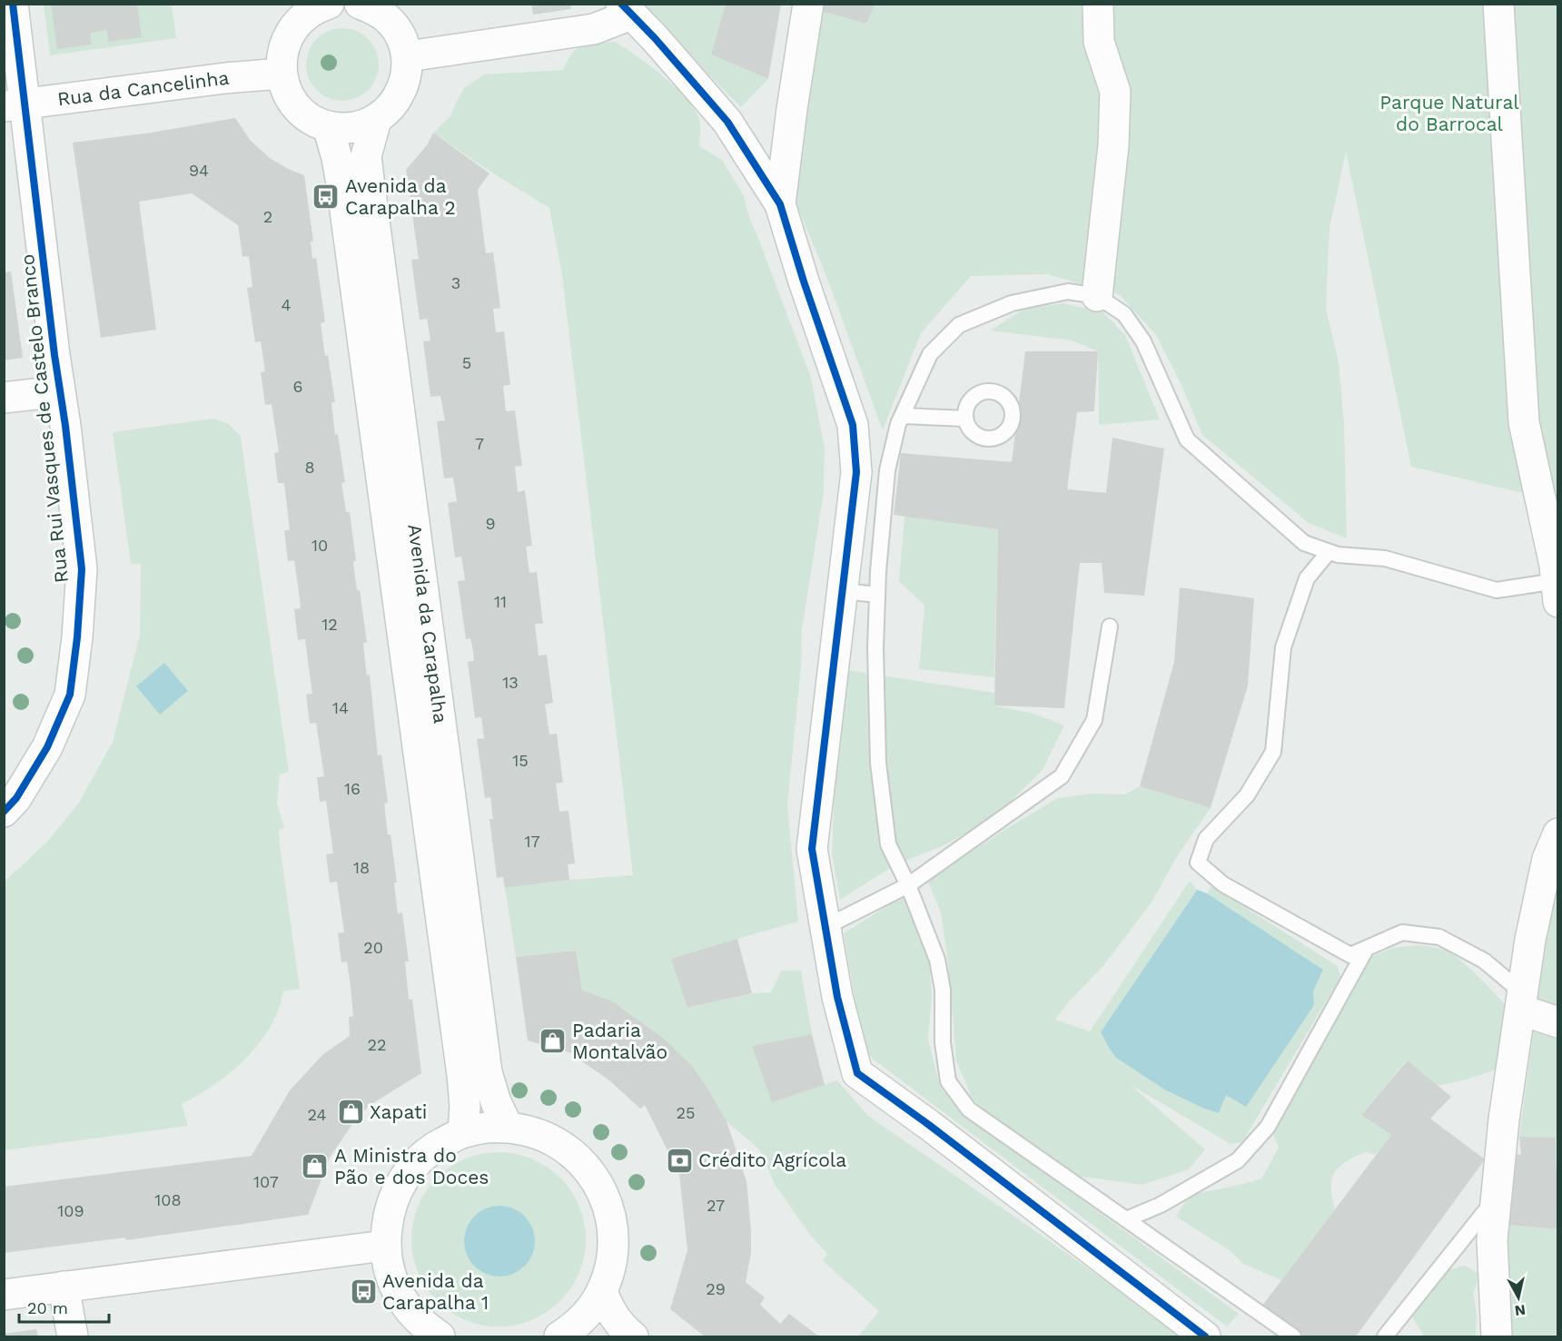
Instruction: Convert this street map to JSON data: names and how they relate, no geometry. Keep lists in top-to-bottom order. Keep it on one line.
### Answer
{"streets":{"street":["Rua da Cancelinha","Rua Rui Vasques de Castelo Branco","Avenida da Carapalha"]},"crossings":[["Rua da Cancelinha","Rua Rui Vasques de Castelo Branco"]],"parks":["Parque Natural do Barrocal"],"places":{"bus stop":["Avenida da Carapalha 2","Avenida da Carapalha 1"],"shop":["Padaria Montalvão","Xapati","A Ministra do Pão e dos Doces"],"bank":["Crédito Agrícola"]},"house_numbers":["94","2","3","4","5","6","7","8","9","10","11","12","13","14","15","16","17","18","20","22","25","24","107","108","27","109","29"],"scale_bar":"20 m","north":"bottom"}
